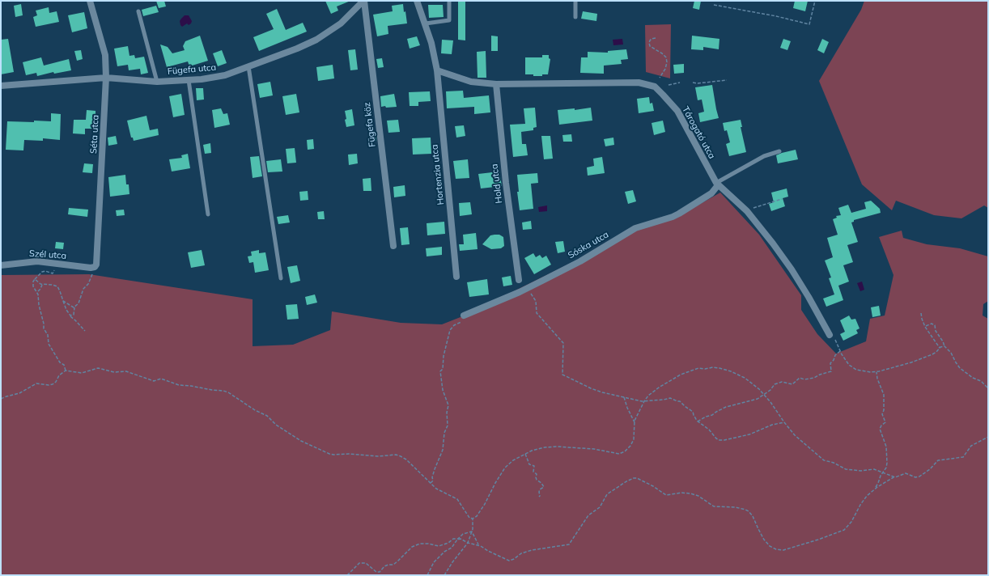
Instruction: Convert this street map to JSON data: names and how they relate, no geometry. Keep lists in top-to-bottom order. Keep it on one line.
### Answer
{"streets":{"street":["Fügefa utca","Fügefa köz","Tárogató utca","Séta utca","Hortenzia utca","Hold utca","Sóska utca","Szél utca"]},"crossings":[["Fügefa utca","Fügefa köz"],["Fügefa utca","Séta utca"],["Tárogató utca","Hortenzia utca"],["Tárogató utca","Hold utca"],["Tárogató utca","Sóska utca"],["Séta utca","Szél utca"]]}
